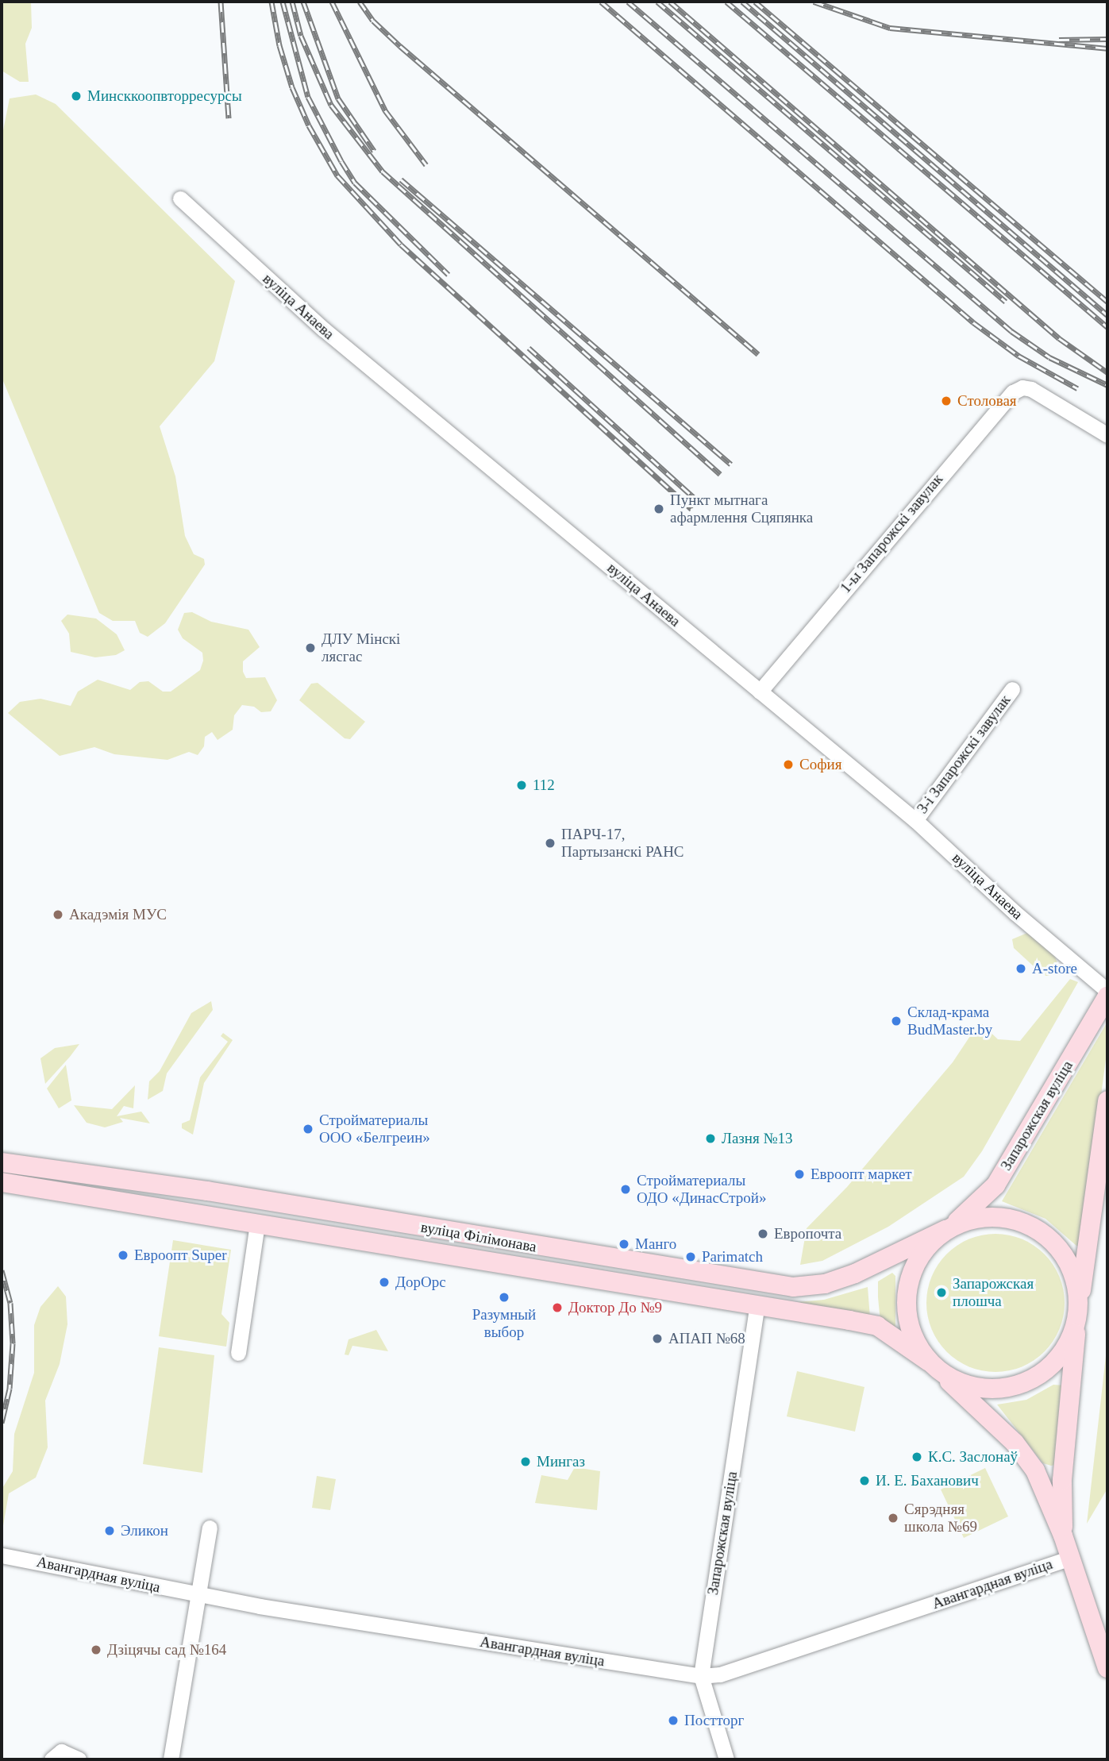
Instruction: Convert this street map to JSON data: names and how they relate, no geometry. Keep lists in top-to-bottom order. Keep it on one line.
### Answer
{"streets":{"main road":["Запарожская вуліца","вуліца Філімонава"],"street":["вуліца Анаева","1-ы Запарожскі завулак","3-і Запарожскі завулак","Авангардная вуліца"]},"crossings":[["вуліца Анаева","1-ы Запарожскі завулак"],["вуліца Анаева","3-і Запарожскі завулак"],["Запарожская вуліца","вуліца Філімонава"],["Запарожская вуліца","Авангардная вуліца"]],"places":["Минсккоопвторресурсы","Столовая","Пункт мытнага афармлення Сцяпянка","ДЛУ Мінскі лясгас","София","112","ПАРЧ-17, Партызанскі РАНС","Акадэмія МУС","А-store","Склад-крама BudMaster.by","Стройматериалы ООО «Белгреин»","Лазня №13","Евроопт маркет","Стройматериалы ОДО «ДинасСтрой»","Европочта","Манго","Евроопт Super","Parimatch","ДорОрс","Запарожская плошча","Разумный выбор","Доктор До №9","АПАП №68","К.С. Заслонаў","Мингаз","И. Е. Баханович","Сярэдняя школа №69","Эликон","Дзіцячы сад №164","Постторг"]}
